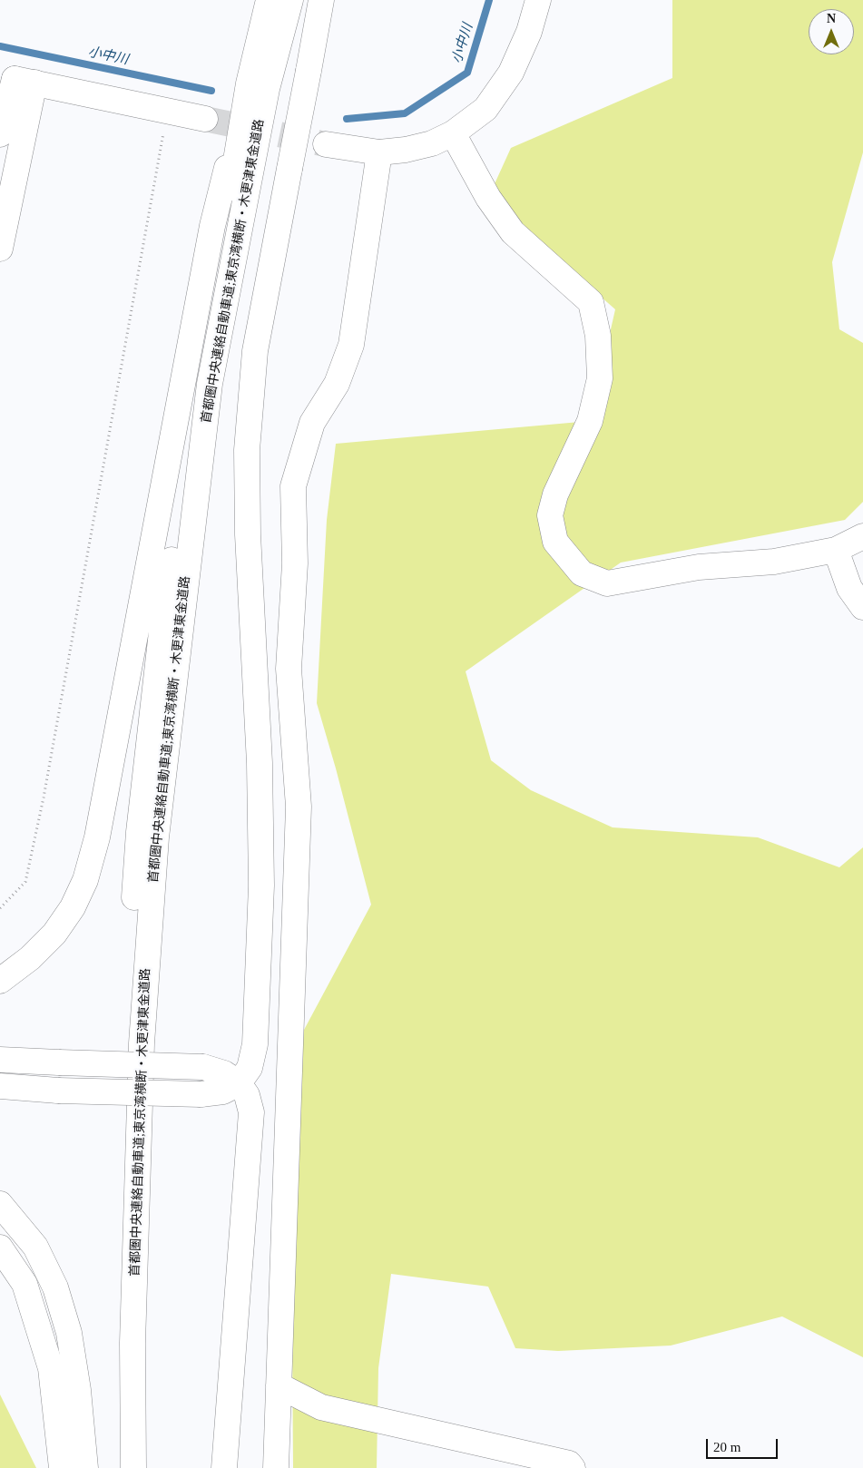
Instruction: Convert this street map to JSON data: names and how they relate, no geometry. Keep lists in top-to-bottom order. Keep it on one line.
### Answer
{"streets":{"main road":["首都圏中央連絡自動車道;東京湾横断・木更津東金道路"]},"water":["小中川"],"scale_bar":"20 m","north":"top"}
